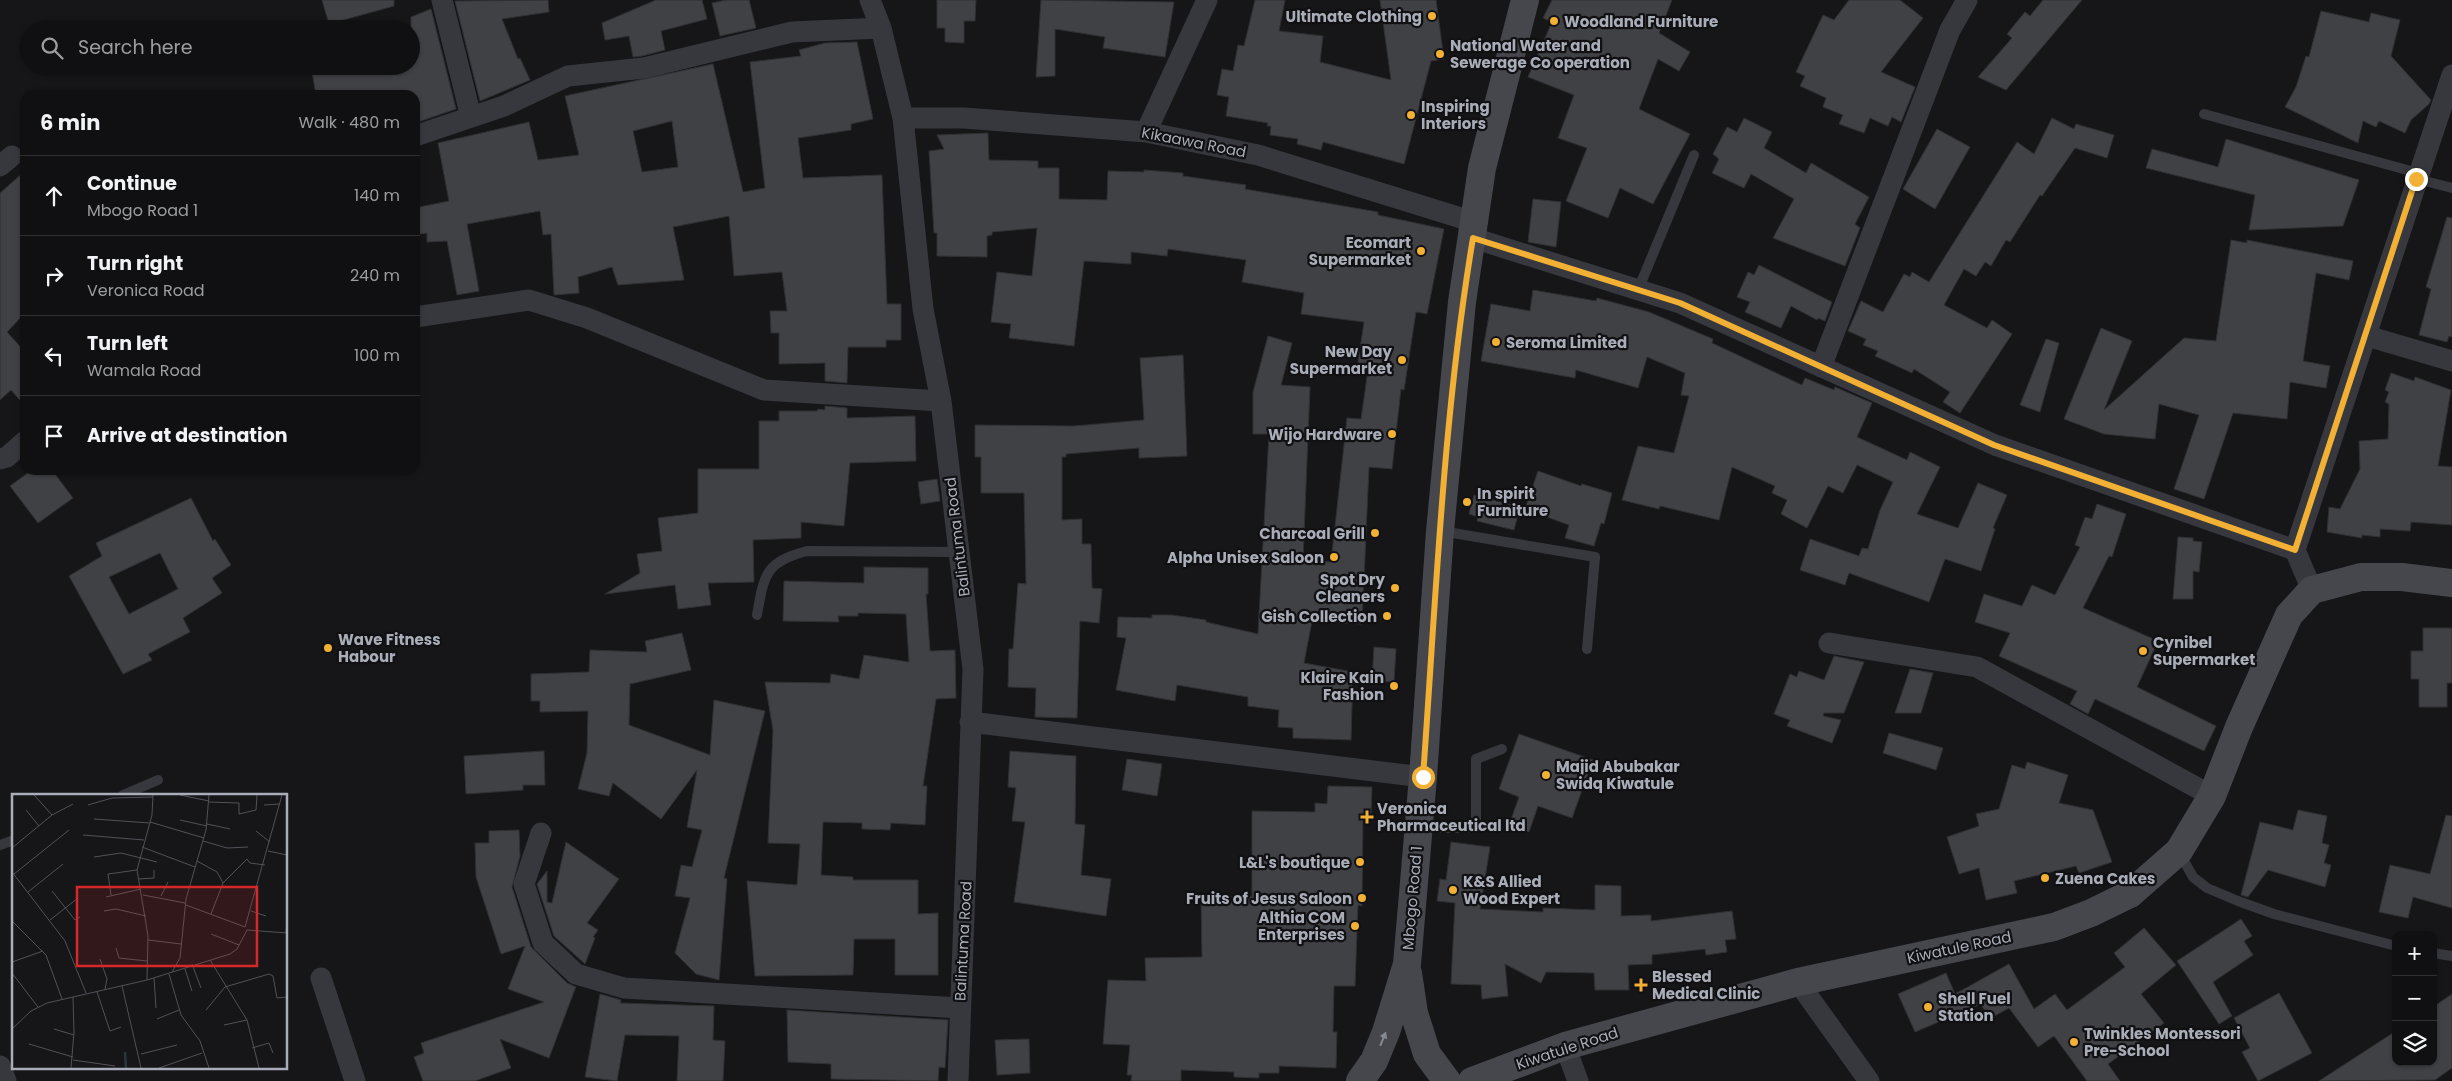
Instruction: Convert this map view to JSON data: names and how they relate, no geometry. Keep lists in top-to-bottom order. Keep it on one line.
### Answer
{"streets":{"main road":["Mbogo Road 1","Kiwatule Road"],"street":["Kikaawa Road","Balintuma Road"]},"crossings":[["Kikaawa Road","Balintuma Road"],["Kikaawa Road","Mbogo Road 1"]],"places":{"other":["Ultimate Clothing","Woodland Furniture","National Water and Sewerage Co operation","Inspiring Interiors","Ecomart Supermarket","Seroma Limited","New Day Supermarket","Wijo Hardware","In spirit Furniture","Charcoal Grill","Alpha Unisex Saloon","Spot Dry Cleaners","Gish Collection","Wave Fitness Habour","Cynibel Supermarket","Klaire Kain Fashion","Majid Abubakar Swidq Kiwatule","L&L's boutique","Zuena Cakes","K&S Allied Wood Expert","Fruits of Jesus Saloon","Althia COM Enterprises","Shell Fuel Station","Twinkles Montessori Pre-School"],"health":["Veronica Pharmaceutical ltd","Blessed Medical Clinic"]},"page":{"search":"Search here","heading":["6 min","Walk · 480 m"],"list":[["Continue","Mbogo Road 1","140 m"],["Turn right","Veronica Road","240 m"],["Turn left","Wamala Road","100 m"],"Arrive at destination"],"map_buttons":["+","−"]}}
